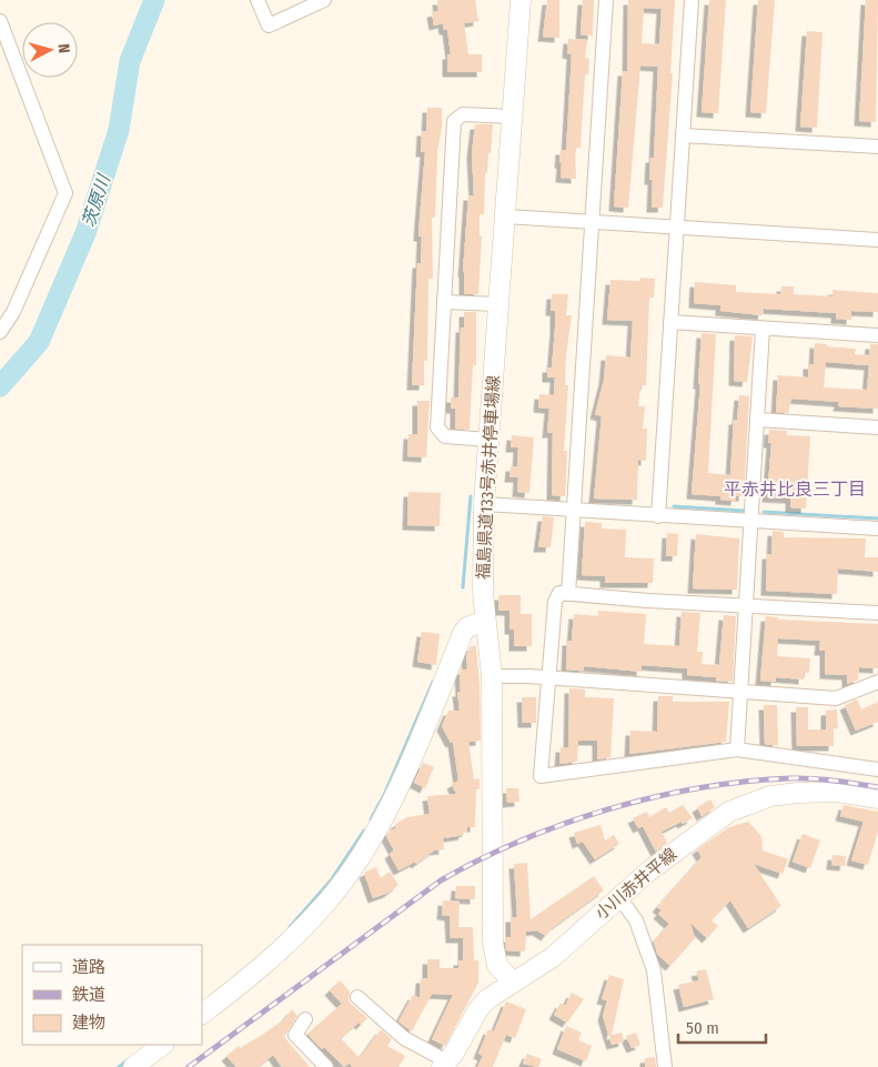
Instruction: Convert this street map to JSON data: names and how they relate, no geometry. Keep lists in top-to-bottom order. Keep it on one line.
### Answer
{"streets":{"main road":["福島県道133号赤井停車場線","小川赤井平線"]},"crossings":[["福島県道133号赤井停車場線","小川赤井平線"]],"districts":["平赤井比良三丁目"],"water":["茨原川"],"legend":["道路","鉄道","建物"],"scale_bar":"50 m","north":"right"}
